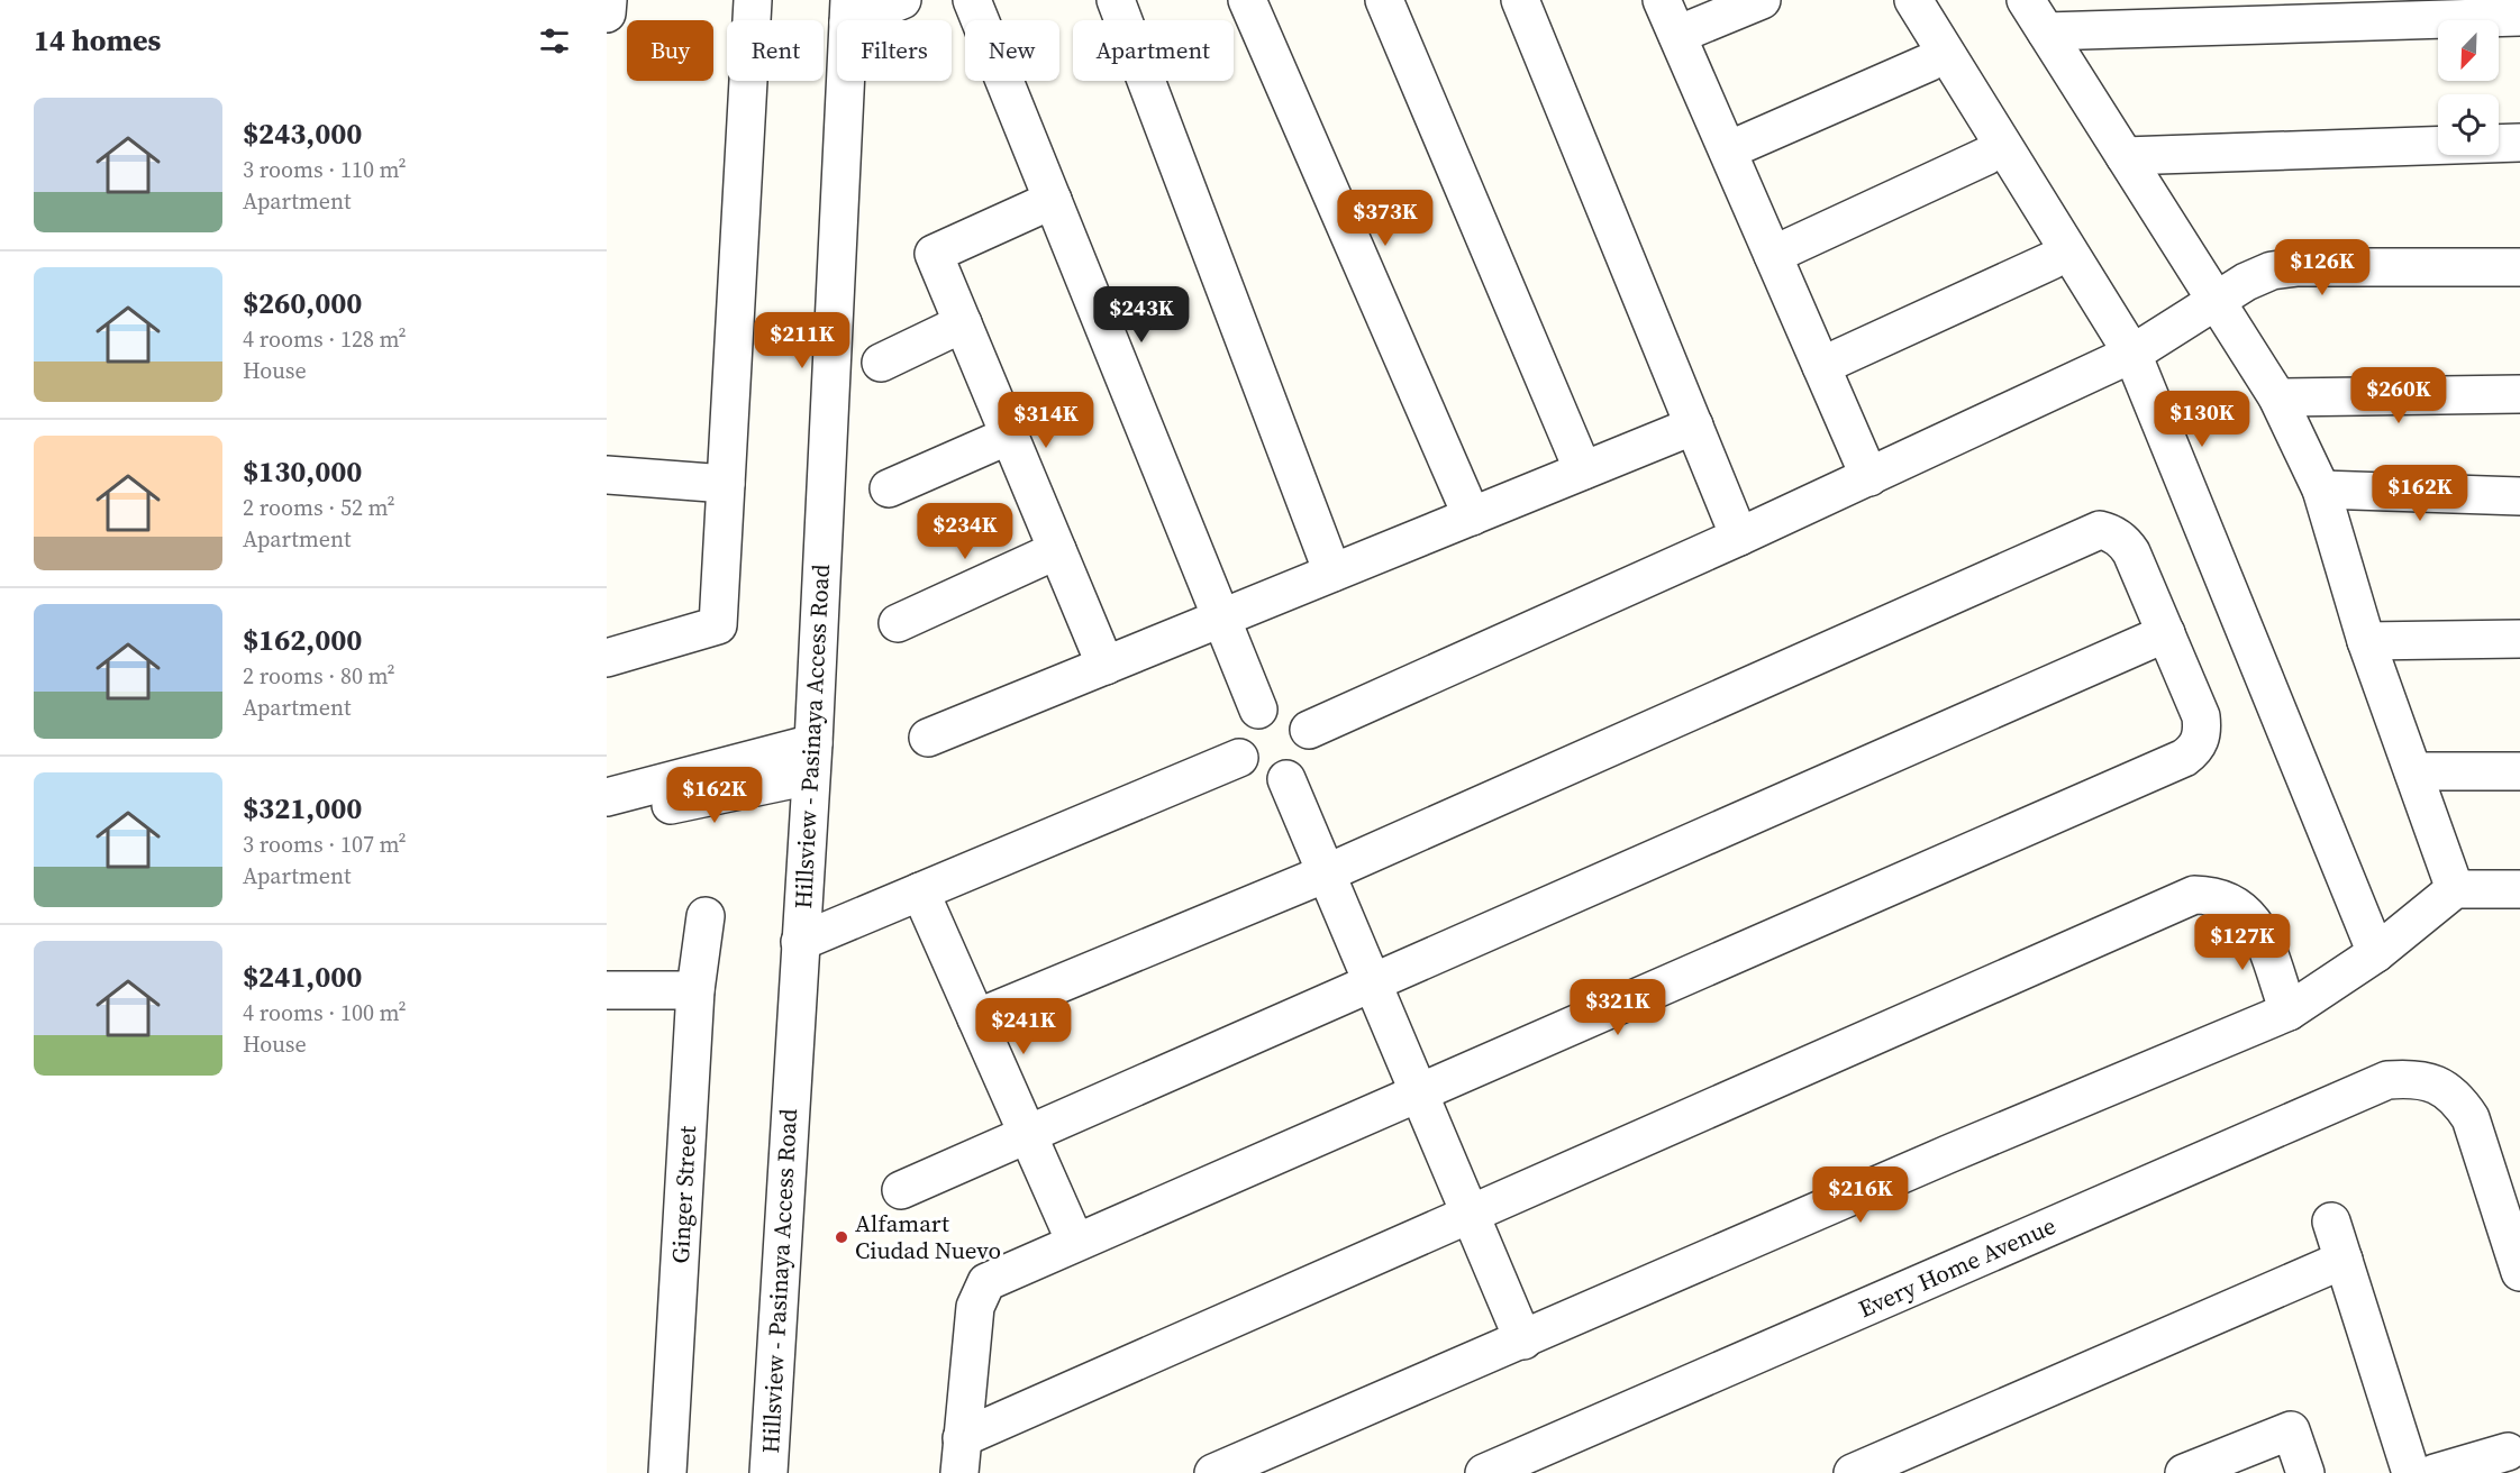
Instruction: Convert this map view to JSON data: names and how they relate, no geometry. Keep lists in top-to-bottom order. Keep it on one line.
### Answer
{"streets":{"street":["Hillsview - Pasinaya Access Road","Ginger Street","Every Home Avenue"]},"places":["Alfamart Ciudad Nuevo"],"north":"bottom left","page":{"heading":"14 homes","chip":["Buy","Rent","Filters","New","Apartment"],"list":[{"name":"$243,000","note":"3 rooms · 110 m² · Apartment"},{"name":"$260,000","note":"4 rooms · 128 m² · House"},{"name":"$130,000","note":"2 rooms · 52 m² · Apartment"},{"name":"$162,000","note":"2 rooms · 80 m² · Apartment"},{"name":"$321,000","note":"3 rooms · 107 m² · Apartment"},{"name":"$241,000","note":"4 rooms · 100 m² · House"}],"price":["$373K","$126K","$243K","$211K","$260K","$130K","$314K","$162K","$234K","$162K","$127K","$321K","$241K","$216K"]}}
